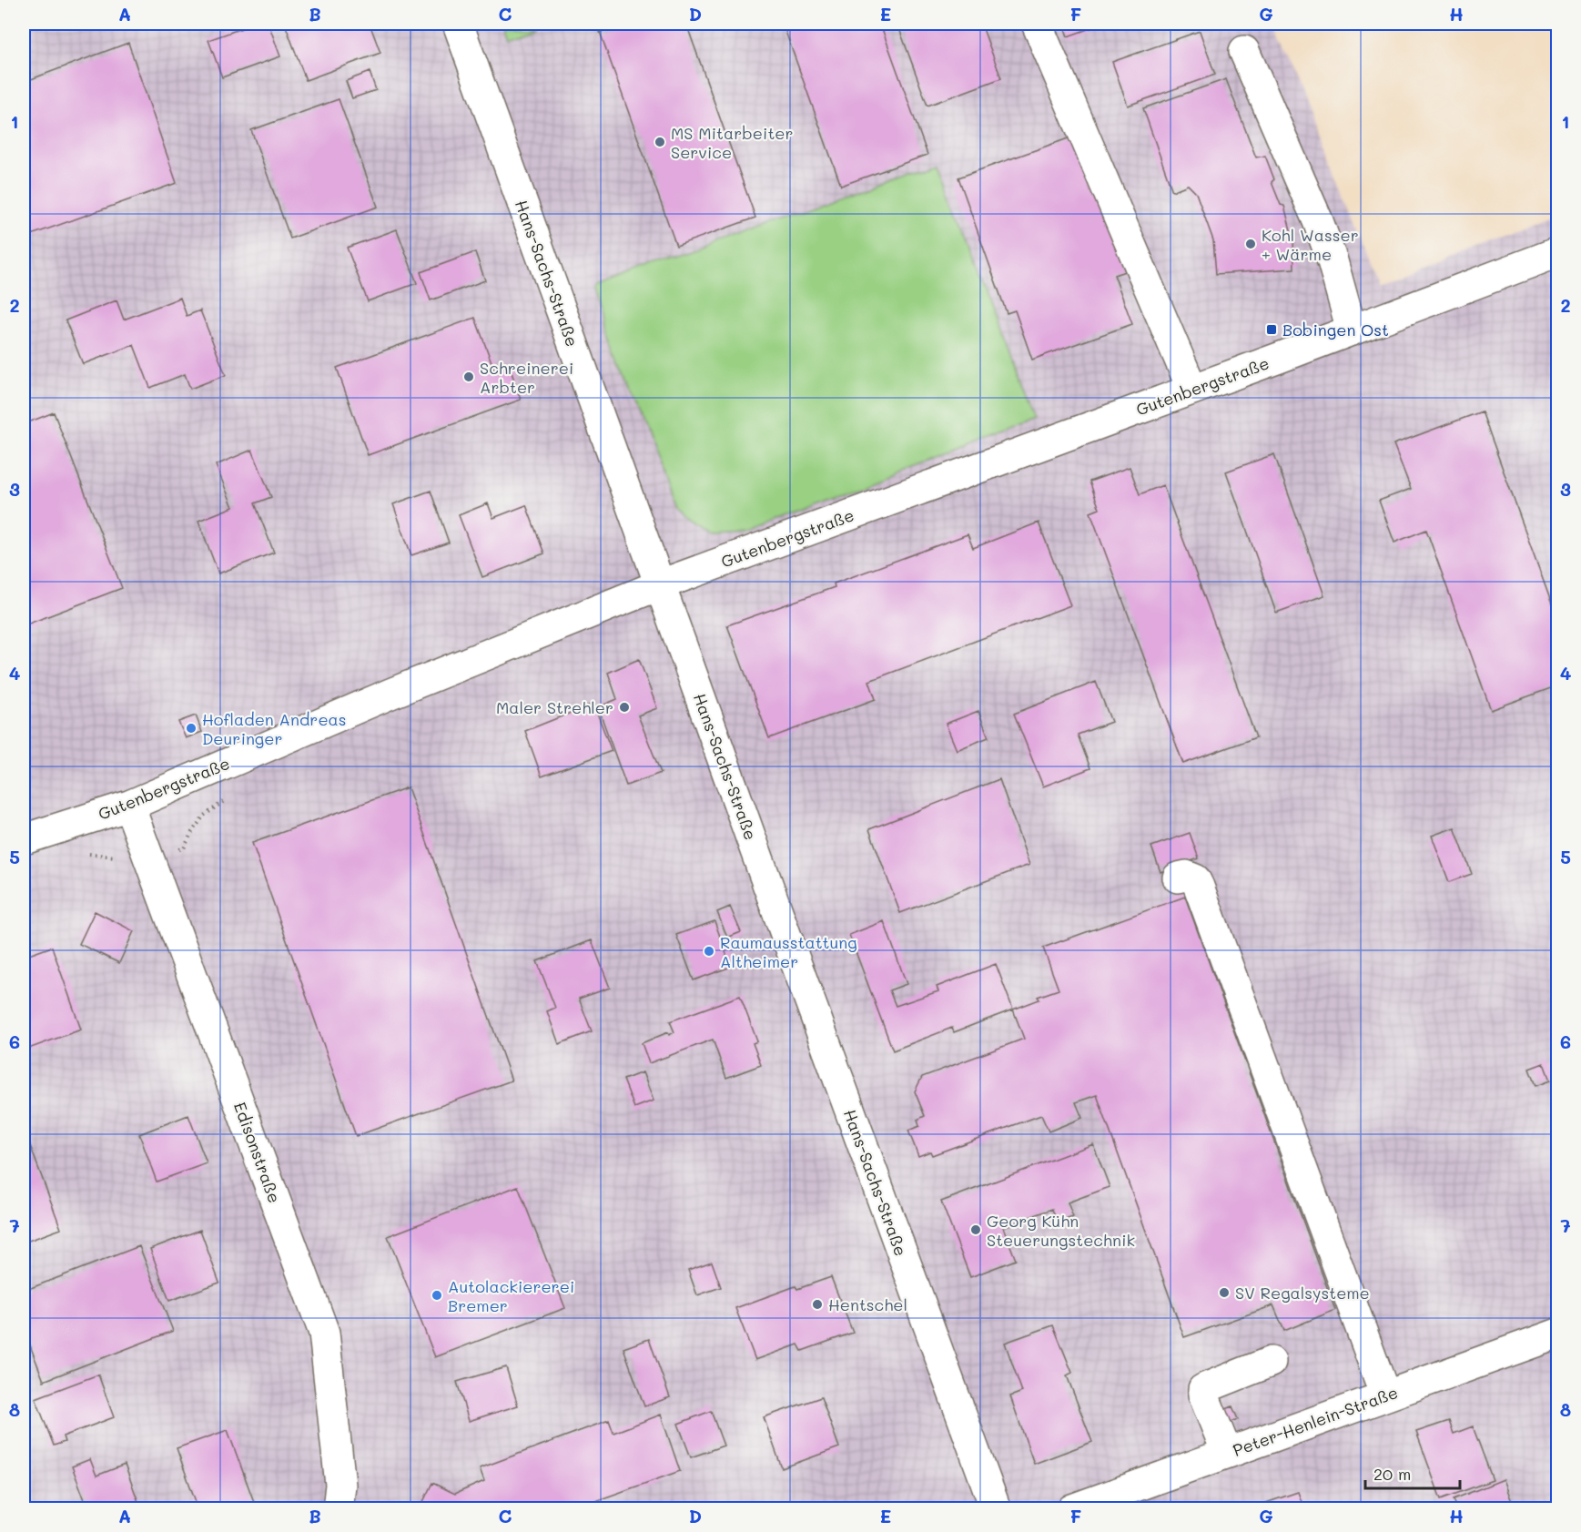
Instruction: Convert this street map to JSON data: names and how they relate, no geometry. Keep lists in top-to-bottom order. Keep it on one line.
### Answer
{"streets":{"street":["Hans-Sachs-Straße","Gutenbergstraße","Edisonstraße","Peter-Henlein-Straße"]},"crossings":[["Hans-Sachs-Straße","Gutenbergstraße"],["Gutenbergstraße","Edisonstraße"]],"places":{"other":["MS Mitarbeiter Service","Kohl Wasser + Wärme","Schreinerei Arbter","Maler Strehler","Hofladen Andreas Deuringer","Raumausstattung Altheimer","Georg Kühn Steuerungstechnik","SV Regalsysteme","Autolackiererei Bremer","Hentschel"],"transit":["Bobingen Ost"]},"scale_bar":"20 m","grid":{"columns":["A","B","C","D","E","F","G","H"],"rows":["1","2","3","4","5","6","7","8"]}}
